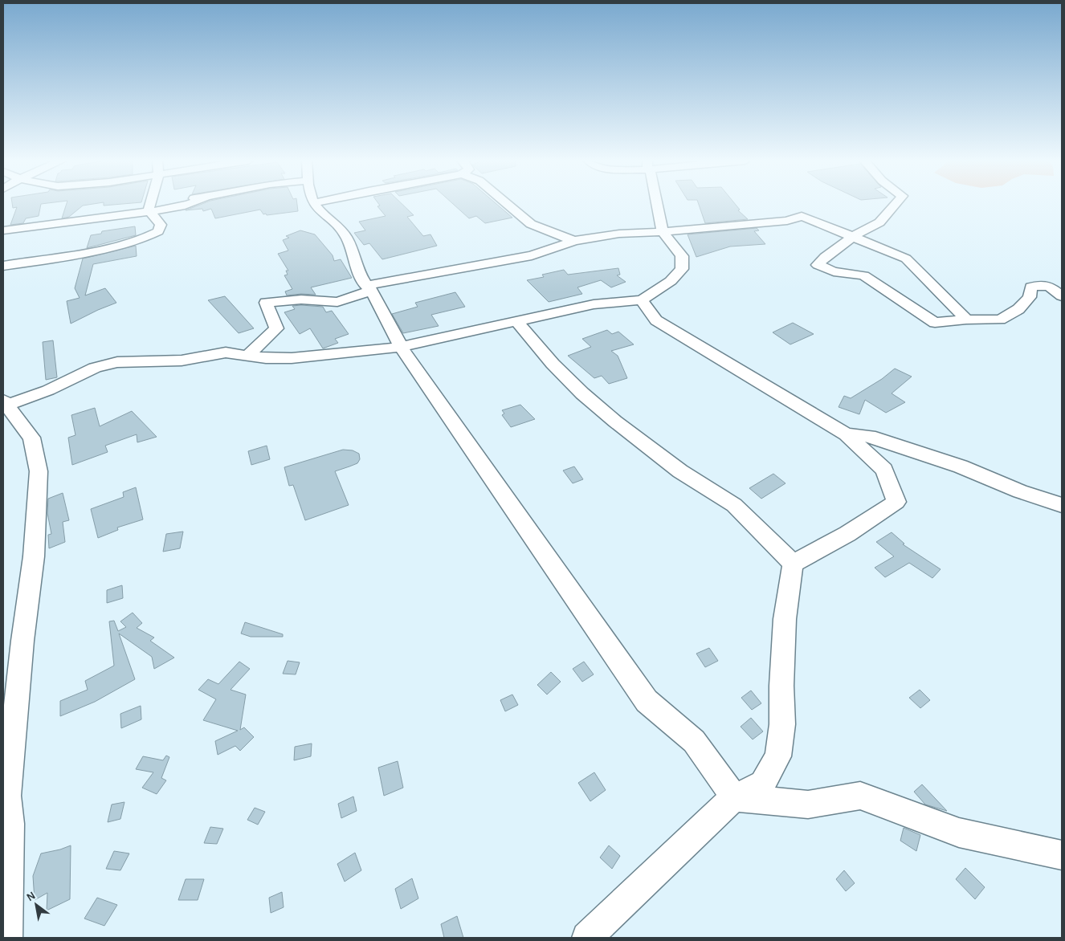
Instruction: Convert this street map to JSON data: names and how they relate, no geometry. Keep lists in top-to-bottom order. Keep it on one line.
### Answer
{"north":"top left"}
